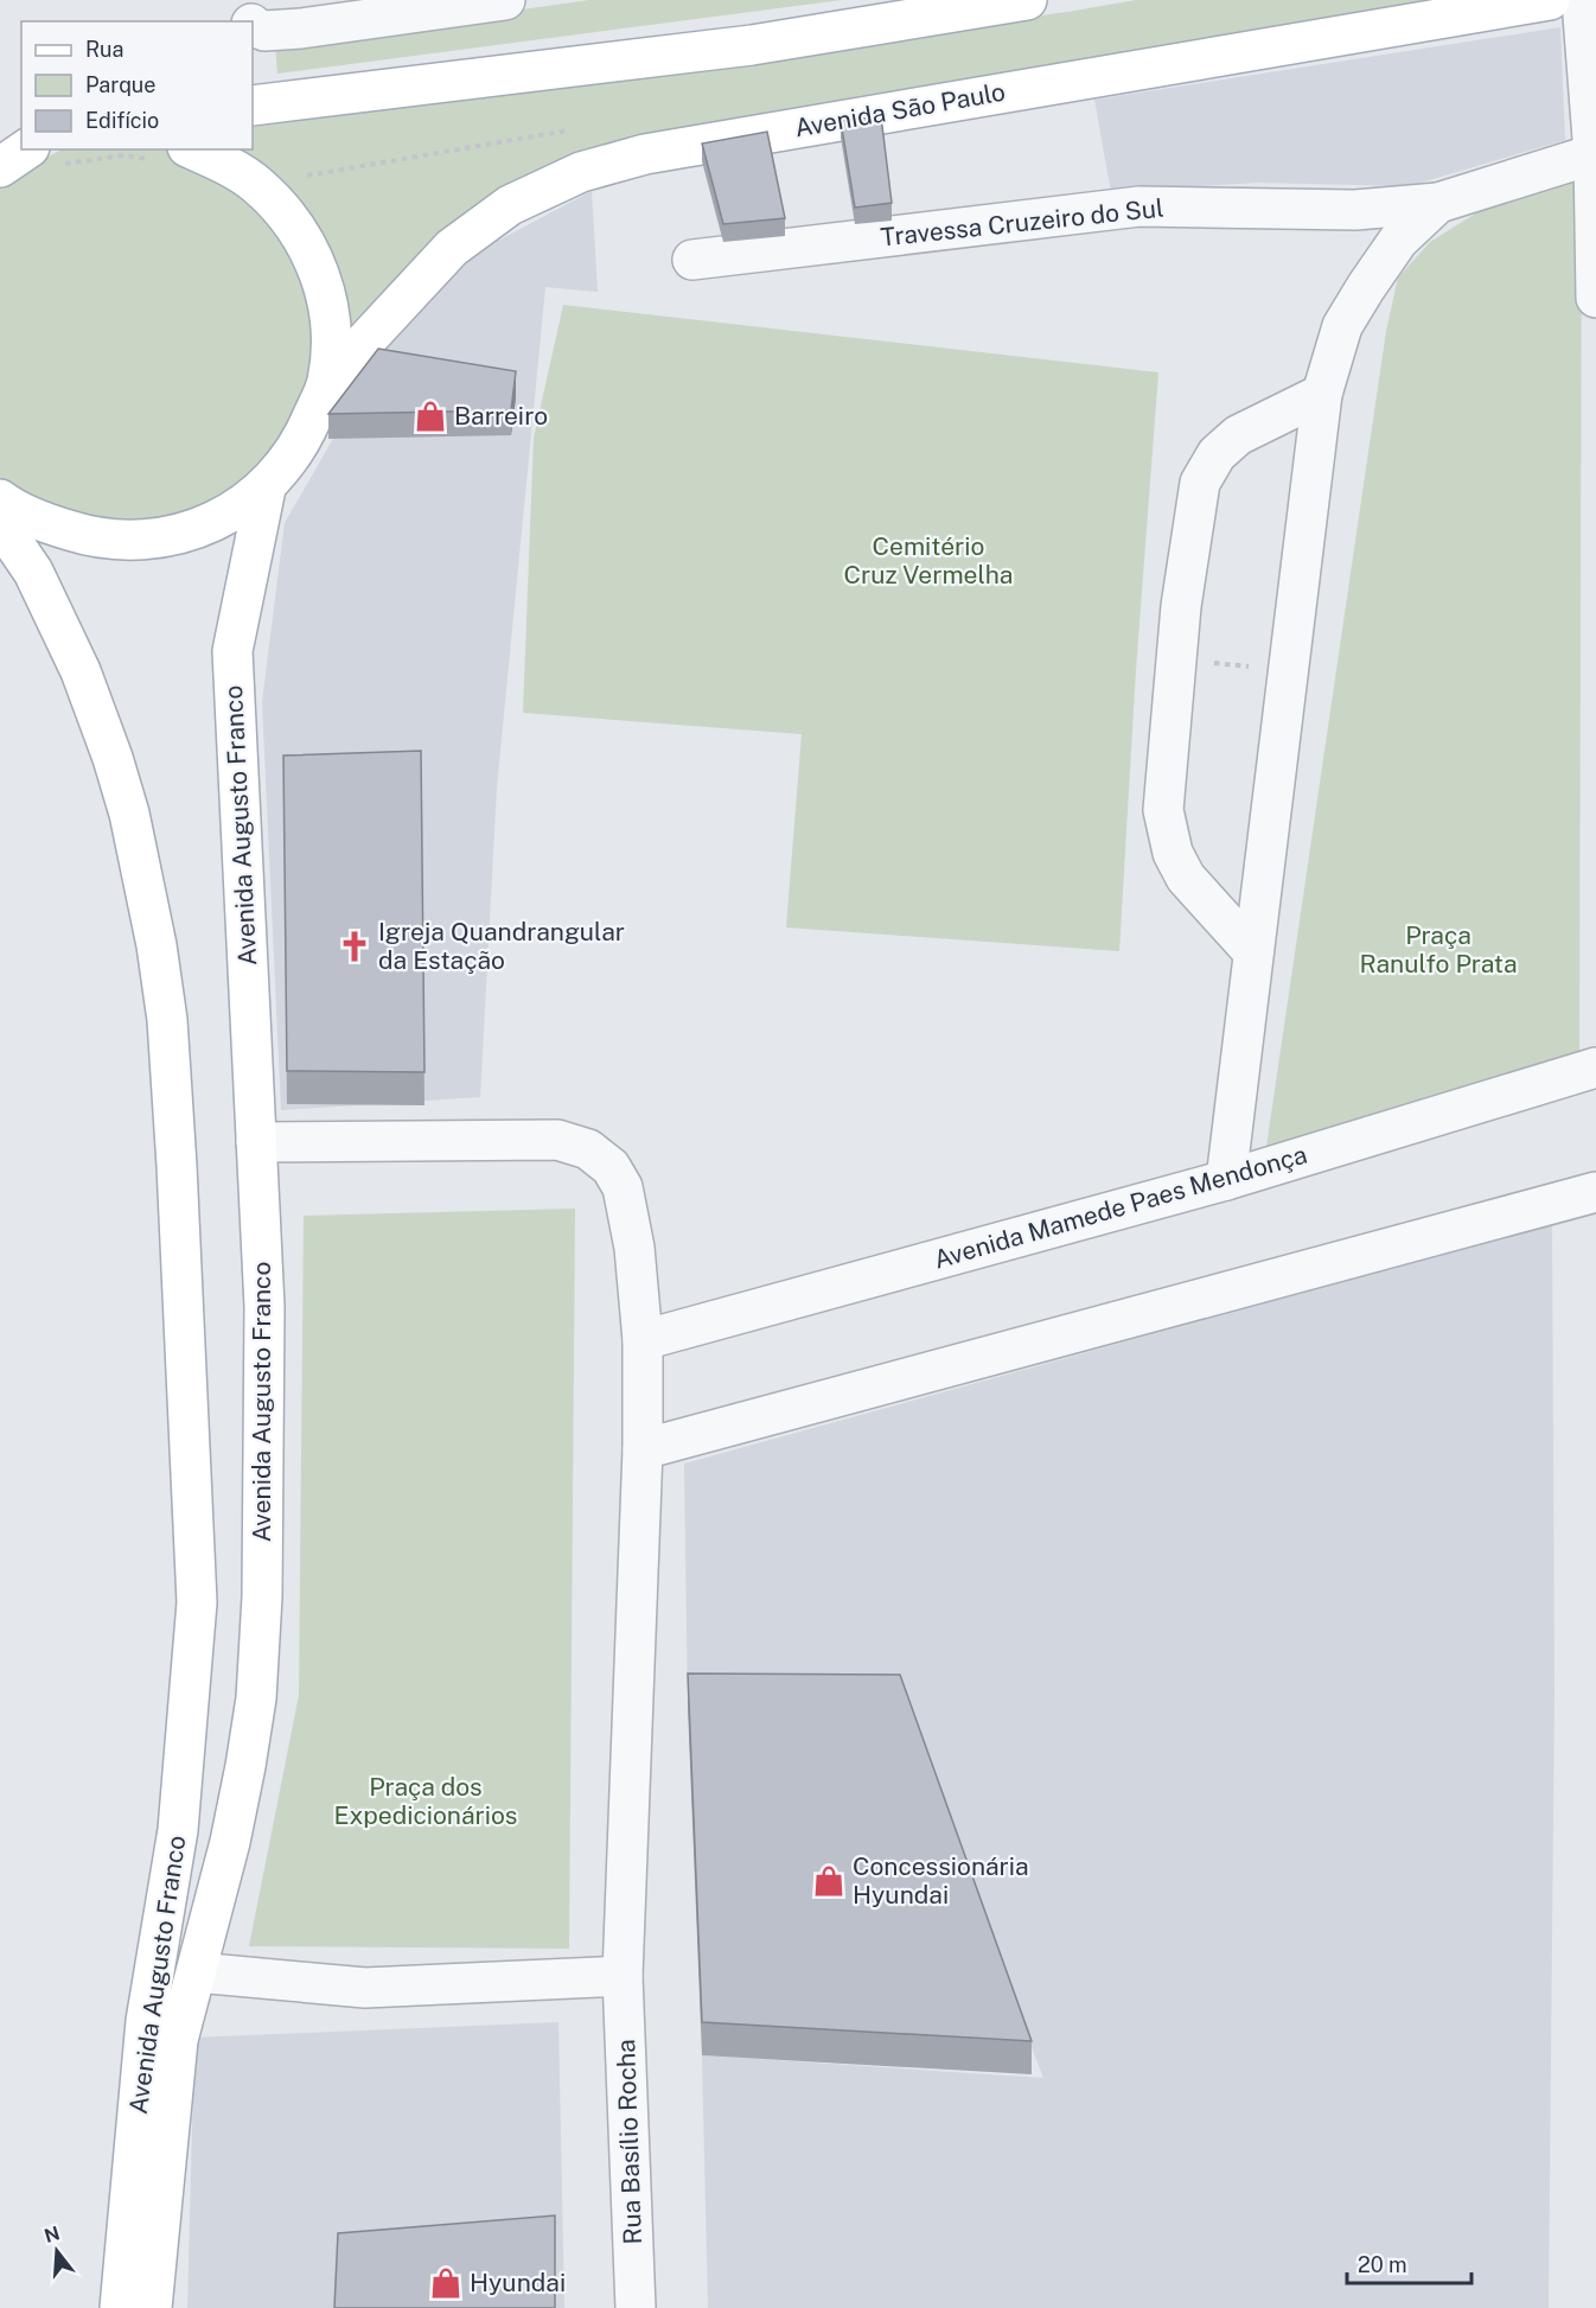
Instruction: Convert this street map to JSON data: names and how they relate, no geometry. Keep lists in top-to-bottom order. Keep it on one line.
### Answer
{"streets":{"main road":["Avenida São Paulo","Avenida Augusto Franco"],"street":["Travessa Cruzeiro do Sul","Avenida Mamede Paes Mendonça","Rua Basílio Rocha"]},"parks":["Cemitério Cruz Vermelha","Praça Ranulfo Prata","Praça dos Expedicionários"],"places":{"shop":["Barreiro","Concessionária Hyundai","Hyundai"],"church":["Igreja Quandrangular da Estação"]},"legend":["Rua","Parque","Edifício"],"scale_bar":"20 m","north":"top"}
